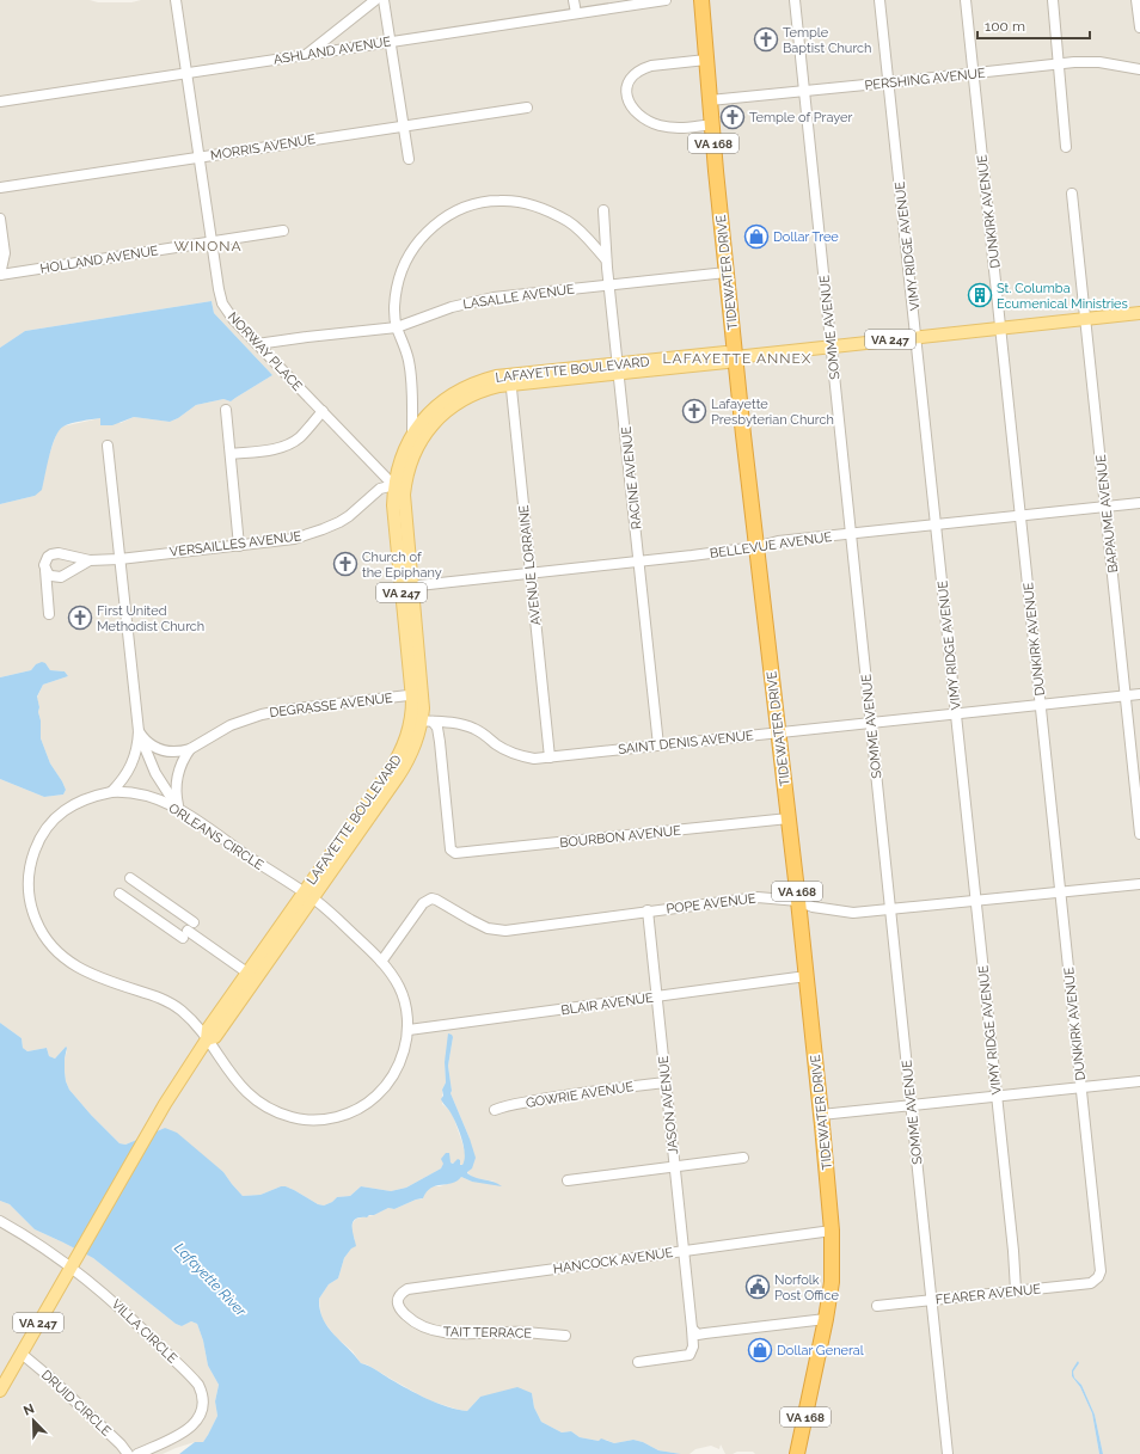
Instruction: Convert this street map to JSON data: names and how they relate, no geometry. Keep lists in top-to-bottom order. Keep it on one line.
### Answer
{"streets":{"highway":["VA 168","TIDEWATER DRIVE"],"main road":["VA 247","LAFAYETTE BOULEVARD"],"street":["ASHLAND AVENUE","PERSHING AVENUE","MORRIS AVENUE","DUNKIRK AVENUE","VIMY RIDGE AVENUE","HOLLAND AVENUE","LASALLE AVENUE","SOMME AVENUE","NORWAY PLACE","RACINE AVENUE","BAPAUME AVENUE","VERSAILLES AVENUE","BELLEVUE AVENUE","AVENUE LORRAINE","DEGRASSE AVENUE","SAINT DENIS AVENUE","ORLEANS CIRCLE","BOURBON AVENUE","POPE AVENUE","BLAIR AVENUE","GOWRIE AVENUE","JASON AVENUE","HANCOCK AVENUE","FEARER AVENUE","VILLA CIRCLE","TAIT TERRACE","DRUID CIRCLE"]},"crossings":[["ASHLAND AVENUE","NORWAY PLACE"],["PERSHING AVENUE","DUNKIRK AVENUE"],["PERSHING AVENUE","VIMY RIDGE AVENUE"],["PERSHING AVENUE","TIDEWATER DRIVE"],["PERSHING AVENUE","SOMME AVENUE"],["MORRIS AVENUE","NORWAY PLACE"],["DUNKIRK AVENUE","LAFAYETTE BOULEVARD"],["DUNKIRK AVENUE","BELLEVUE AVENUE"],["DUNKIRK AVENUE","SAINT DENIS AVENUE"],["DUNKIRK AVENUE","POPE AVENUE"],["DUNKIRK AVENUE","FEARER AVENUE"],["VIMY RIDGE AVENUE","LAFAYETTE BOULEVARD"],["VIMY RIDGE AVENUE","BELLEVUE AVENUE"],["VIMY RIDGE AVENUE","SAINT DENIS AVENUE"],["VIMY RIDGE AVENUE","POPE AVENUE"],["VIMY RIDGE AVENUE","FEARER AVENUE"],["HOLLAND AVENUE","NORWAY PLACE"],["TIDEWATER DRIVE","LASALLE AVENUE"],["TIDEWATER DRIVE","LAFAYETTE BOULEVARD"],["TIDEWATER DRIVE","BELLEVUE AVENUE"],["TIDEWATER DRIVE","SAINT DENIS AVENUE"],["TIDEWATER DRIVE","BOURBON AVENUE"],["TIDEWATER DRIVE","POPE AVENUE"],["TIDEWATER DRIVE","BLAIR AVENUE"],["TIDEWATER DRIVE","HANCOCK AVENUE"],["LASALLE AVENUE","NORWAY PLACE"],["LASALLE AVENUE","RACINE AVENUE"],["SOMME AVENUE","LAFAYETTE BOULEVARD"],["SOMME AVENUE","BELLEVUE AVENUE"],["SOMME AVENUE","SAINT DENIS AVENUE"],["SOMME AVENUE","POPE AVENUE"],["SOMME AVENUE","FEARER AVENUE"],["VA 247","LAFAYETTE BOULEVARD"],["VA 247","VILLA CIRCLE"],["VA 247","DRUID CIRCLE"],["NORWAY PLACE","LAFAYETTE BOULEVARD"],["NORWAY PLACE","VERSAILLES AVENUE"],["LAFAYETTE BOULEVARD","RACINE AVENUE"],["LAFAYETTE BOULEVARD","BAPAUME AVENUE"],["LAFAYETTE BOULEVARD","VERSAILLES AVENUE"],["LAFAYETTE BOULEVARD","BELLEVUE AVENUE"],["LAFAYETTE BOULEVARD","AVENUE LORRAINE"],["LAFAYETTE BOULEVARD","DEGRASSE AVENUE"],["LAFAYETTE BOULEVARD","SAINT DENIS AVENUE"],["LAFAYETTE BOULEVARD","ORLEANS CIRCLE"],["LAFAYETTE BOULEVARD","BOURBON AVENUE"],["LAFAYETTE BOULEVARD","VILLA CIRCLE"],["RACINE AVENUE","BELLEVUE AVENUE"],["RACINE AVENUE","SAINT DENIS AVENUE"],["BAPAUME AVENUE","BELLEVUE AVENUE"],["BAPAUME AVENUE","SAINT DENIS AVENUE"],["BELLEVUE AVENUE","AVENUE LORRAINE"],["AVENUE LORRAINE","SAINT DENIS AVENUE"],["SAINT DENIS AVENUE","BOURBON AVENUE"],["ORLEANS CIRCLE","POPE AVENUE"],["ORLEANS CIRCLE","BLAIR AVENUE"],["POPE AVENUE","JASON AVENUE"],["BLAIR AVENUE","JASON AVENUE"],["GOWRIE AVENUE","JASON AVENUE"],["JASON AVENUE","HANCOCK AVENUE"],["HANCOCK AVENUE","TAIT TERRACE"]],"districts":["WINONA","LAFAYETTE ANNEX"],"water":["Lafayette River"],"places":{"church":["Temple Baptist Church","Temple of Prayer","Lafayette Presbyterian Church","Church of the Epiphany","First United Methodist Church"],"shop":["Dollar Tree","Dollar General"],"building":["St. Columba Ecumenical Ministries"],"public building":["Norfolk Post Office"]},"scale_bar":"100 m","north":"top left"}
